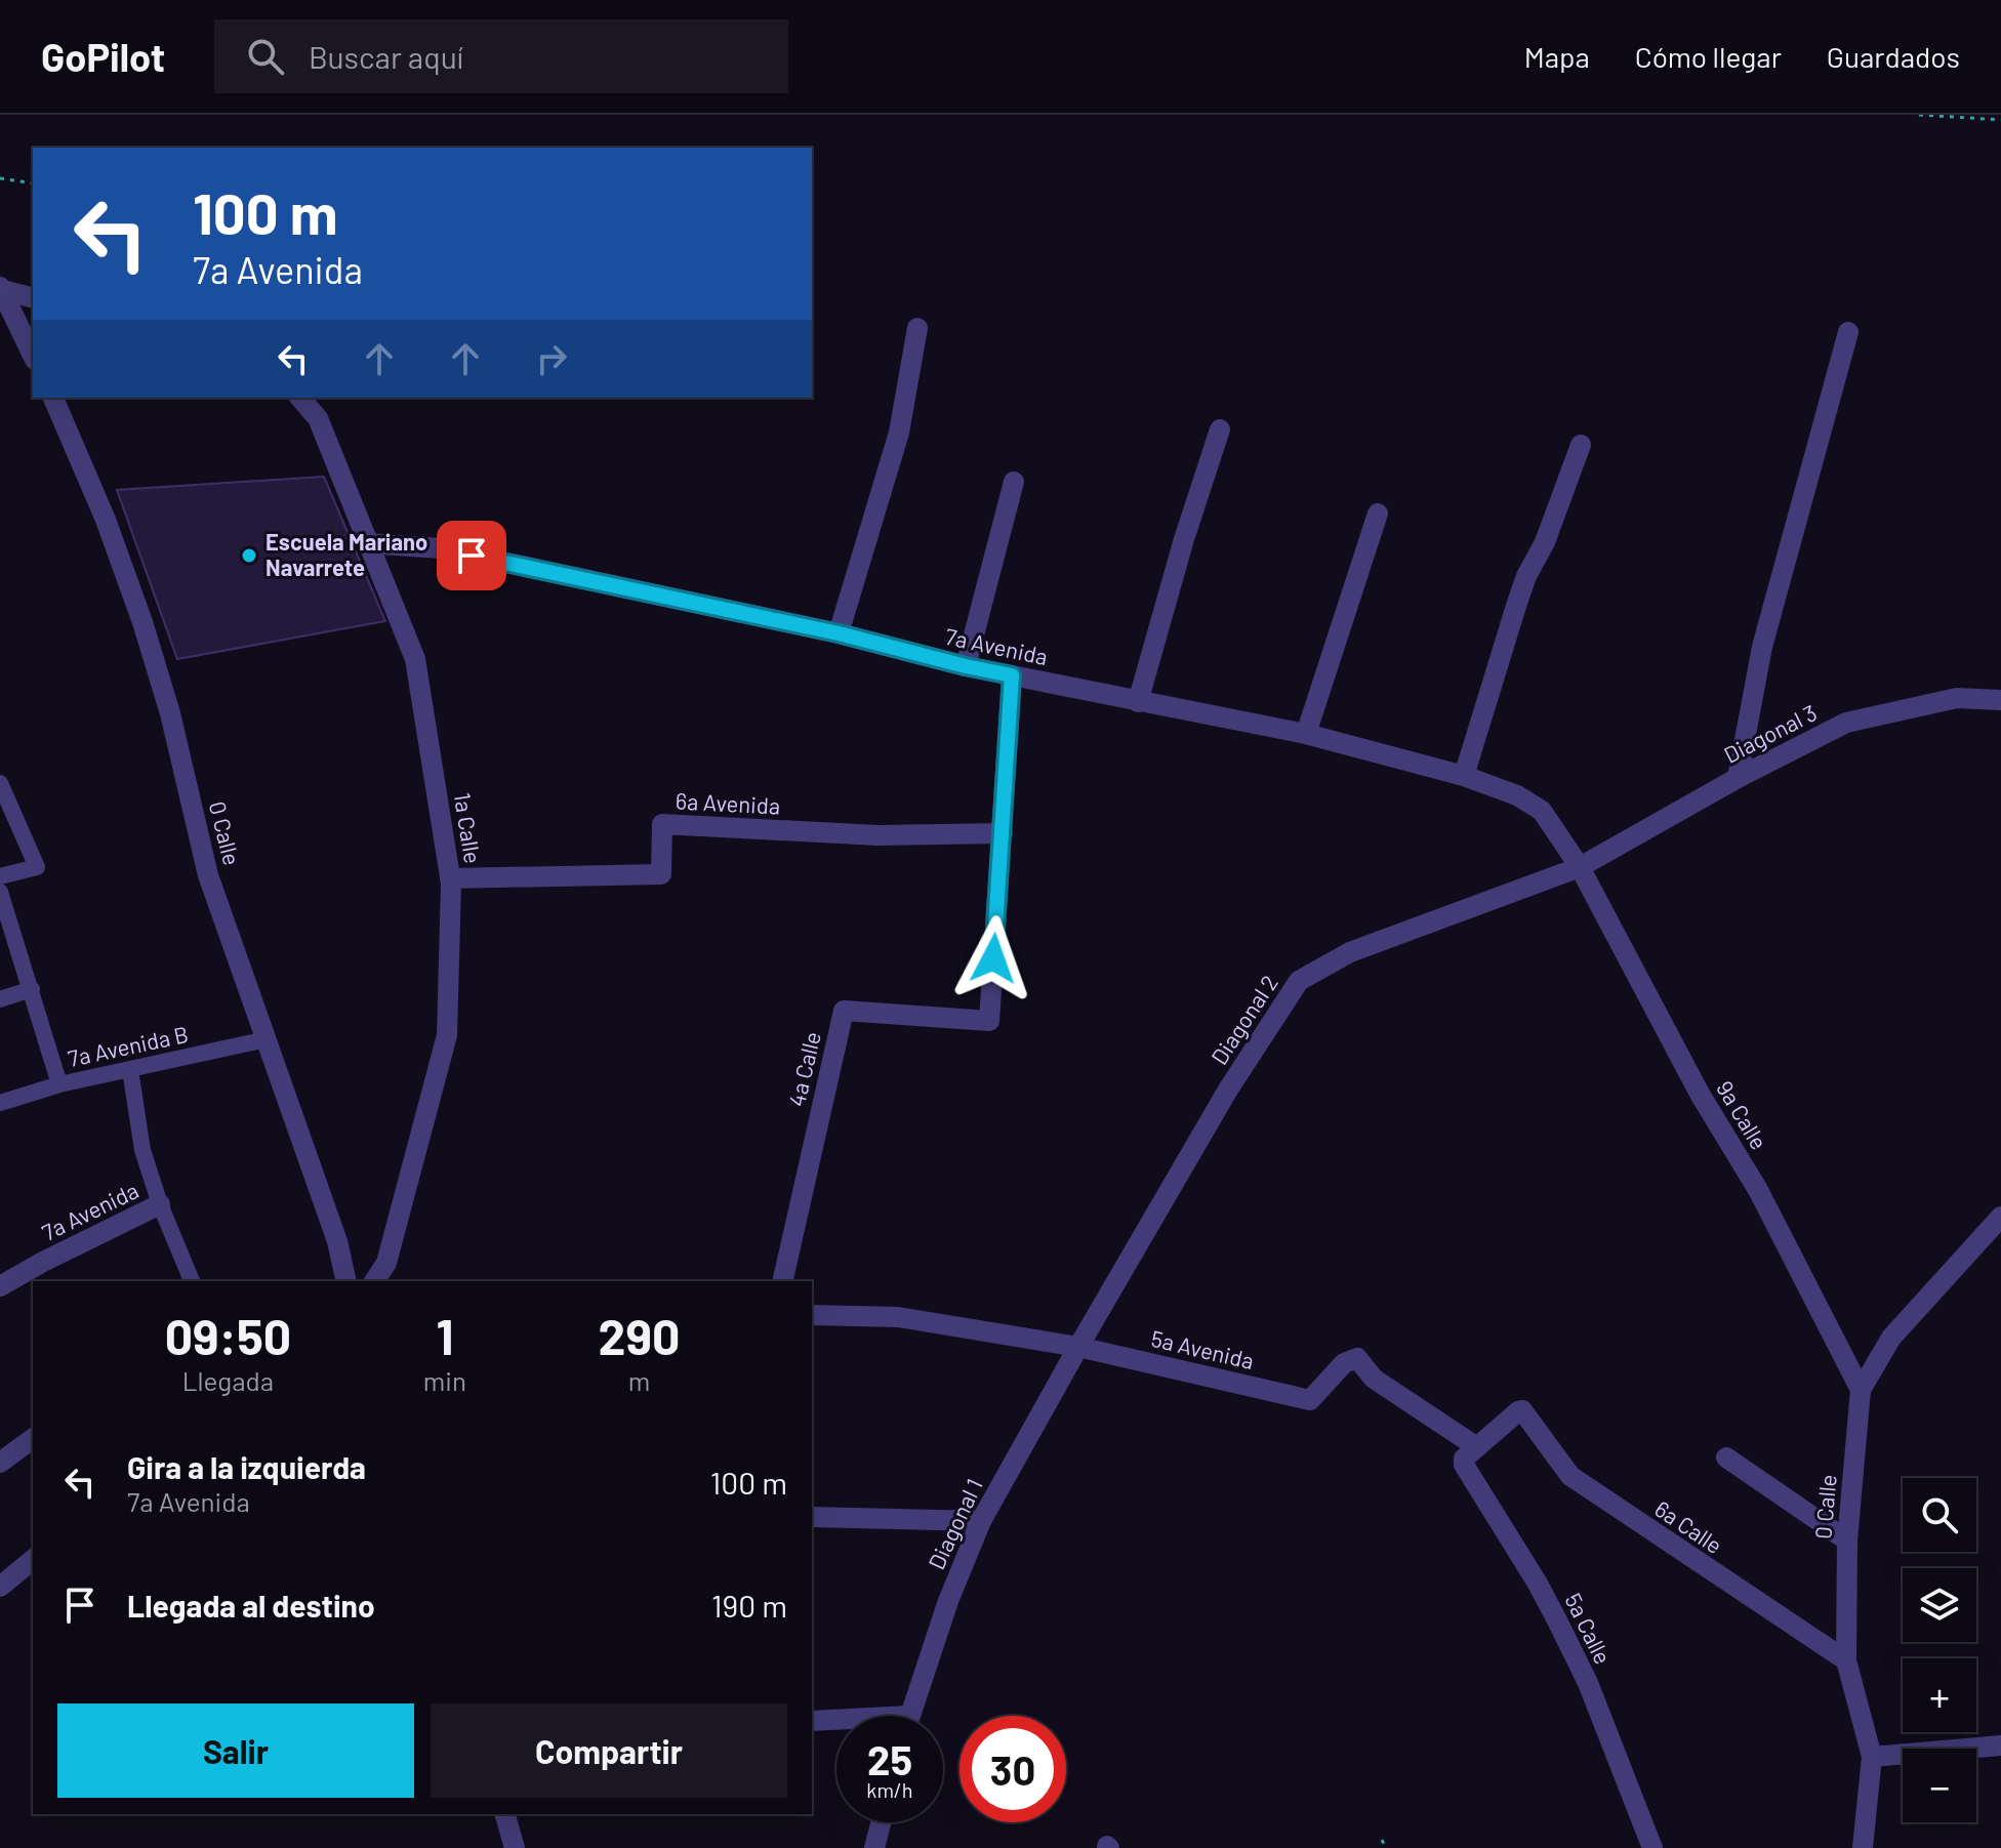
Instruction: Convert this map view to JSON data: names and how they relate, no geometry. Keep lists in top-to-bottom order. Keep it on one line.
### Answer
{"streets":{"street":["7a Avenida","Diagonal 3","6a Avenida","1a Calle","0 Calle","Diagonal 2","7a Avenida B","4a Calle","9a Calle","5a Avenida","Diagonal 1","6a Calle","5a Calle"]},"crossings":[["7a Avenida","Diagonal 3"],["7a Avenida","1a Calle"],["7a Avenida","Diagonal 2"],["7a Avenida","4a Calle"],["7a Avenida","9a Calle"],["Diagonal 3","Diagonal 2"],["Diagonal 3","9a Calle"],["6a Avenida","1a Calle"],["6a Avenida","4a Calle"],["0 Calle","7a Avenida B"],["0 Calle","9a Calle"],["0 Calle","6a Calle"],["Diagonal 2","9a Calle"],["Diagonal 2","5a Avenida"],["Diagonal 2","Diagonal 1"],["5a Avenida","Diagonal 1"],["5a Avenida","6a Calle"],["5a Avenida","5a Calle"],["6a Calle","5a Calle"]],"places":["Escuela Mariano Navarrete"],"page":{"header":"GoPilot","search":"Buscar aquí","nav":["Mapa","Cómo llegar","Guardados"],"turn":["100 m","7a Avenida"],"eta":["09:50","Llegada","1","min","290","m"],"list":[{"name":"Gira a la izquierda","note":"7a Avenida","value":"100 m"},{"name":"Llegada al destino","value":"190 m"}],"map_buttons":["+","−"],"buttons":["Salir","Compartir"],"speed":"25 km/h","limit":"30"}}
